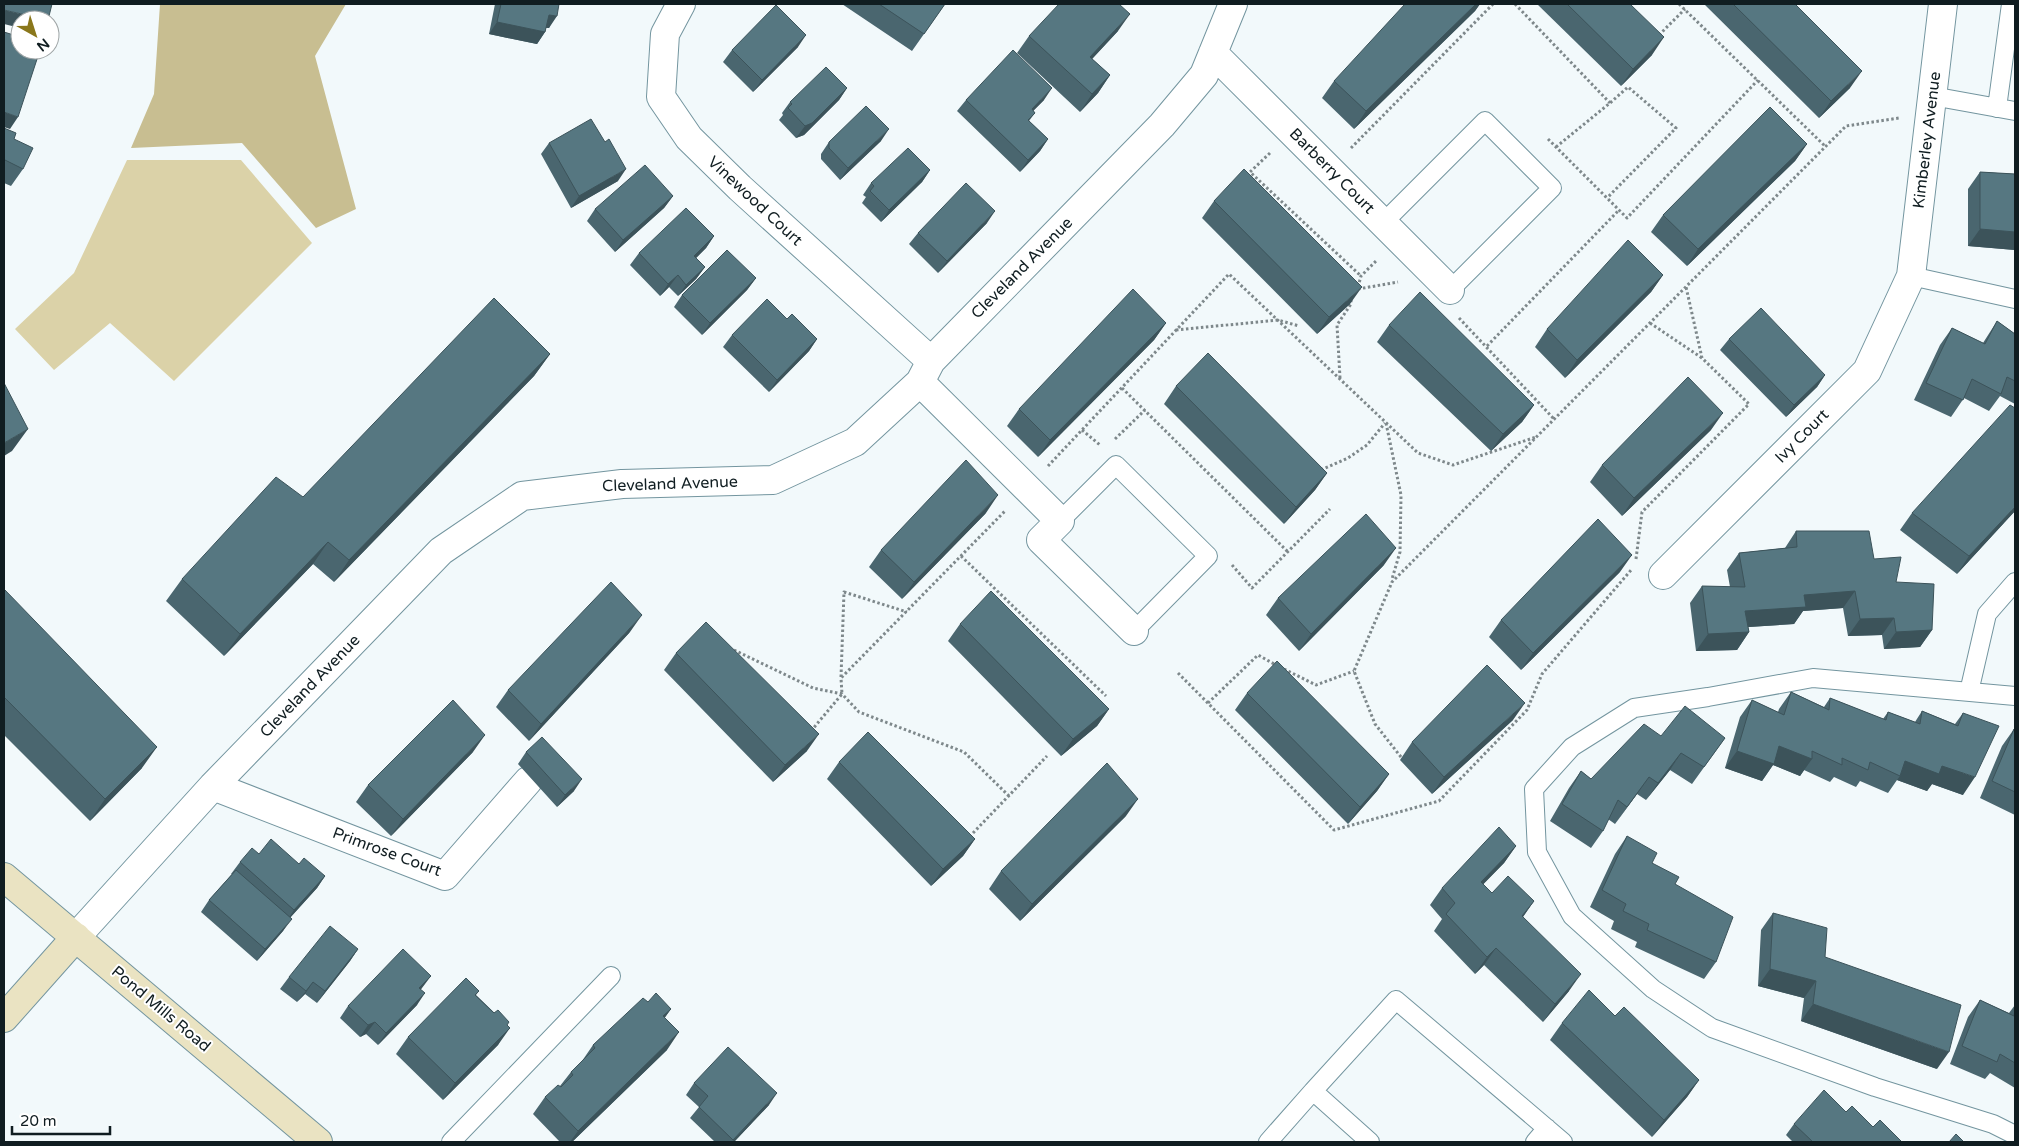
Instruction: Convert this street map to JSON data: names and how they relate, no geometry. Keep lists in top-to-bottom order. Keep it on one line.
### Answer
{"streets":{"main road":["Pond Mills Road"],"street":["Kimberley Avenue","Barberry Court","Vinewood Court","Cleveland Avenue","Ivy Court","Primrose Court"]},"crossings":[["Kimberley Avenue","Ivy Court"],["Barberry Court","Cleveland Avenue"],["Vinewood Court","Cleveland Avenue"],["Cleveland Avenue","Primrose Court"],["Cleveland Avenue","Pond Mills Road"]],"scale_bar":"20 m","north":"bottom right"}
